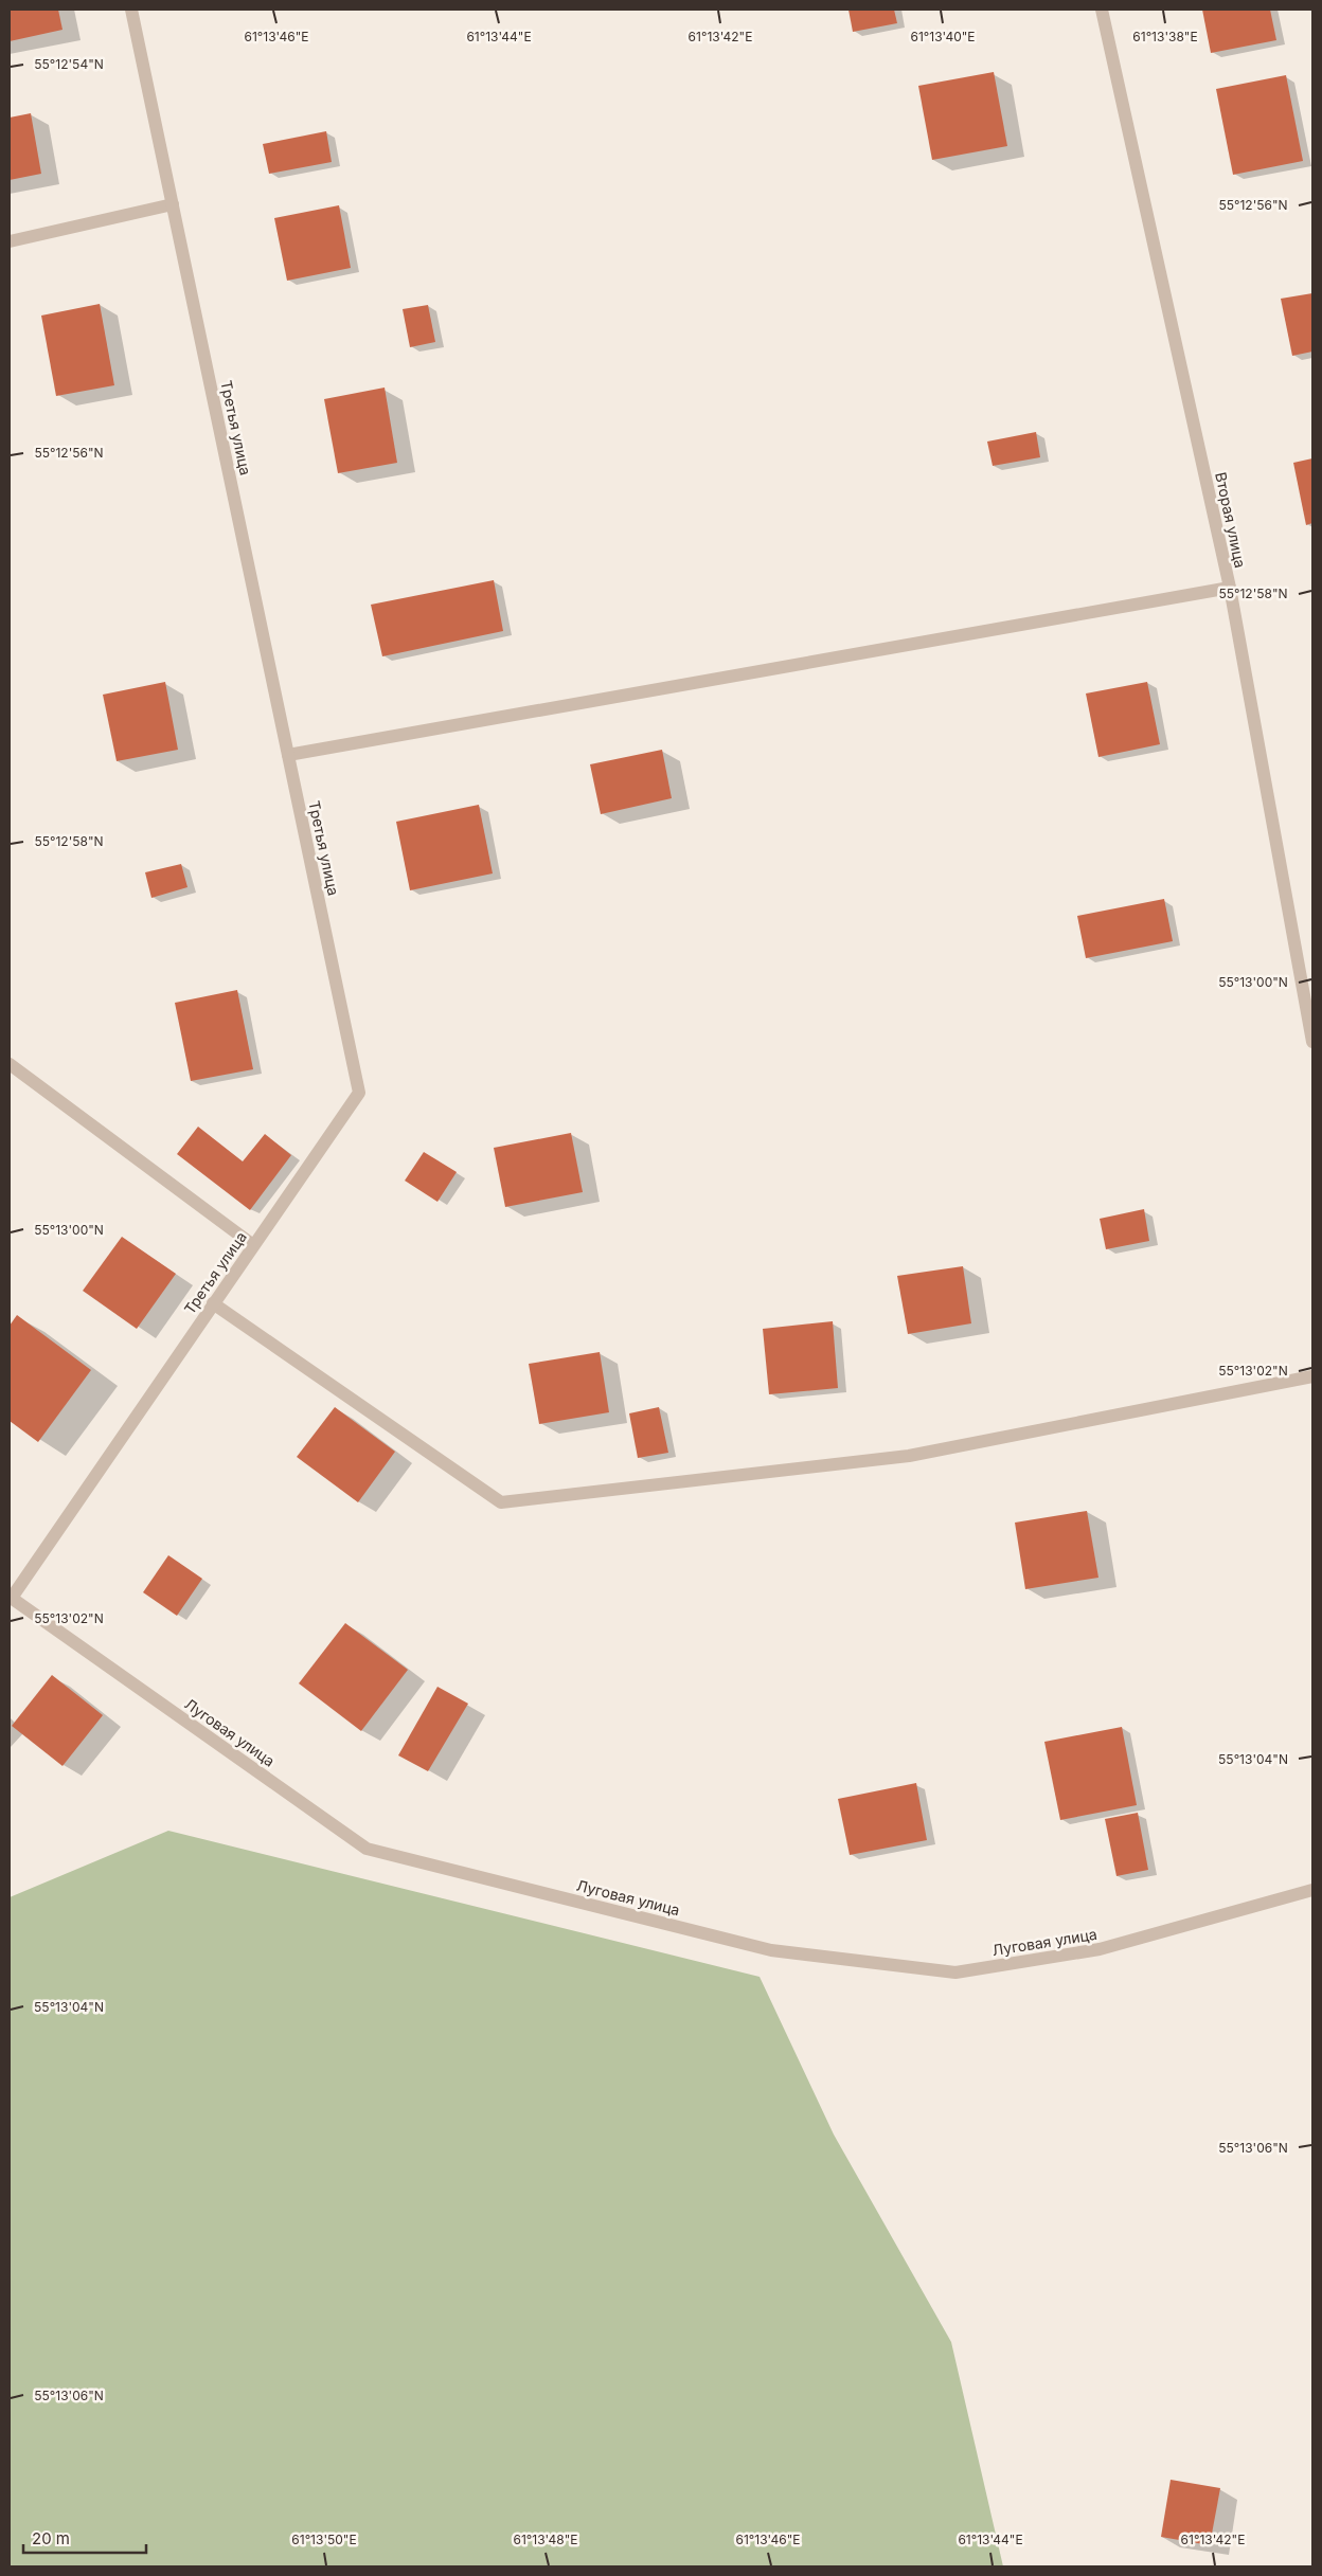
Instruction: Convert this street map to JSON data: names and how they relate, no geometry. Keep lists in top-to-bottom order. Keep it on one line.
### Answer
{"streets":{"street":["Третья улица","Вторая улица","Луговая улица"]},"crossings":[["Третья улица","Луговая улица"]],"scale_bar":"20 m","coordinates":["61°13'46\"E","61°13'44\"E","61°13'42\"E","61°13'40\"E","61°13'38\"E","55°12'54\"N","55°12'56\"N","55°12'58\"N","55°13'00\"N","55°13'02\"N","55°13'04\"N","55°13'06\"N","61°13'50\"E","61°13'48\"E"]}
